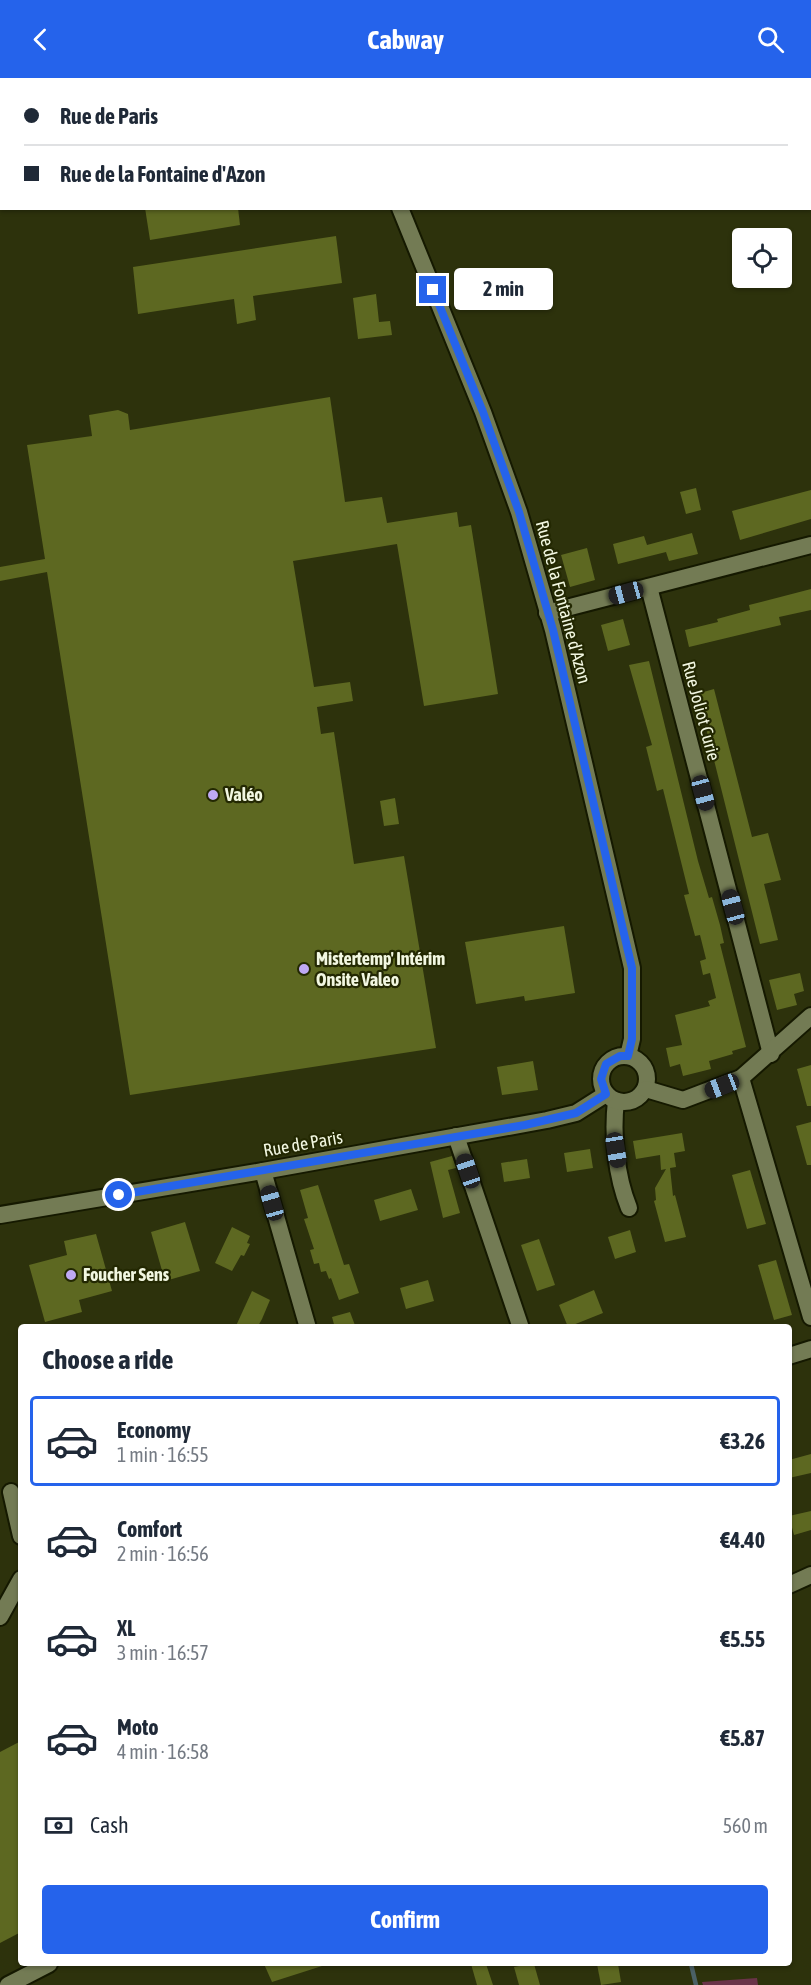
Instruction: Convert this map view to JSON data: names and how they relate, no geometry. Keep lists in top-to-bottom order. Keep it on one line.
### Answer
{"streets":{"street":["Rue de la Fontaine d'Azon","Rue Joliot Curie","Rue de Paris"]},"crossings":[["Rue de la Fontaine d'Azon","Rue de Paris"]],"places":["Valéo","Mistertemp' Intérim Onsite Valeo","Foucher Sens"],"page":{"header":"Cabway","banner":["Rue de Paris","Rue de la Fontaine d'Azon"],"bubble":"2 min","heading":"Choose a ride","list":[{"name":"Economy","note":"1 min · 16:55","value":"€3.26"},{"name":"Comfort","note":"2 min · 16:56","value":"€4.40"},{"name":"XL","note":"3 min · 16:57","value":"€5.55"},{"name":"Moto","note":"4 min · 16:58","value":"€5.87"}],"pay":["Cash","560 m"],"buttons":"Confirm"}}
